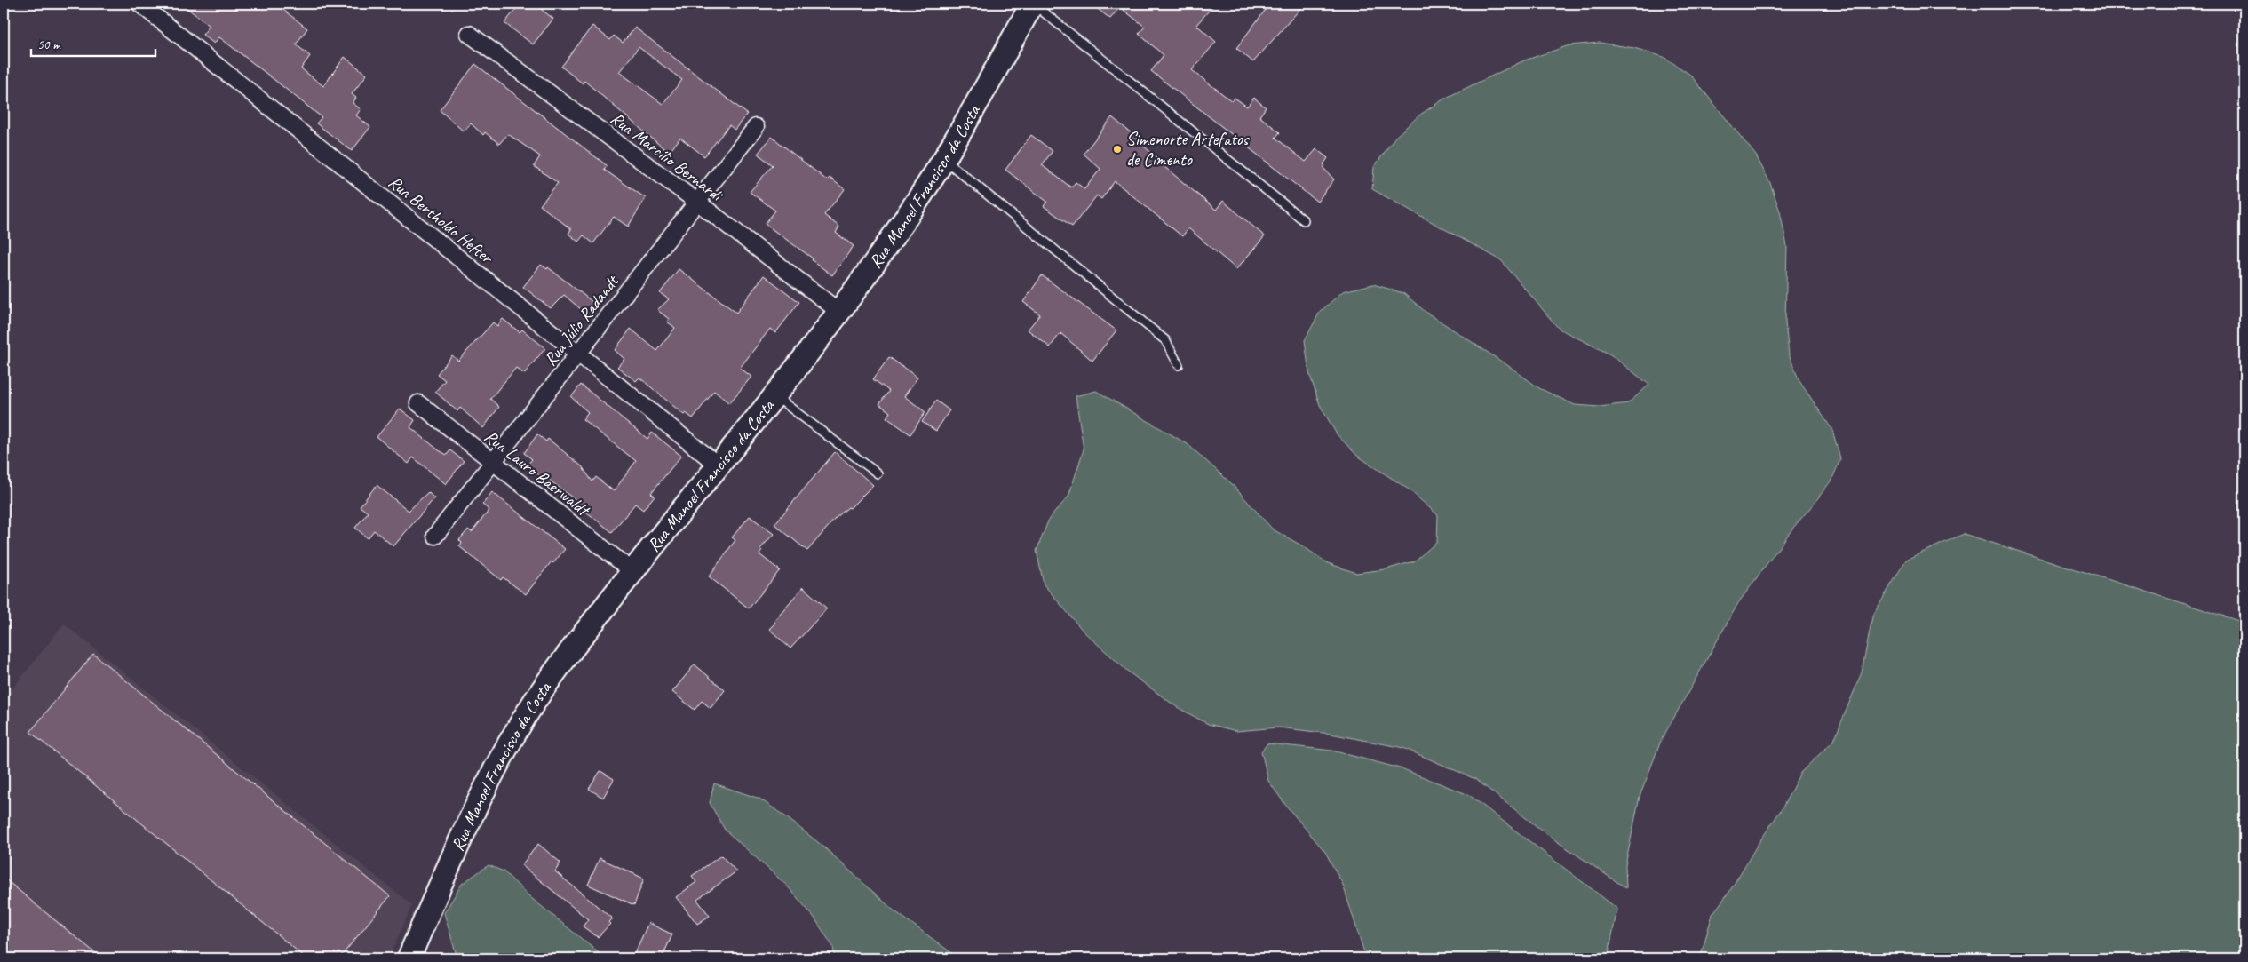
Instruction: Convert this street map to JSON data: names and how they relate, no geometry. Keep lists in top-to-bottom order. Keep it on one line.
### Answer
{"streets":{"main road":["Rua Manoel Francisco da Costa"],"street":["Rua Marcílio Bernardi","Rua Bertholdo Hefter","Rua Júlio Radandt","Rua Lauro Baerwaldt"]},"crossings":[["Rua Marcílio Bernardi","Rua Manoel Francisco da Costa"],["Rua Marcílio Bernardi","Rua Júlio Radandt"],["Rua Manoel Francisco da Costa","Rua Bertholdo Hefter"],["Rua Manoel Francisco da Costa","Rua Lauro Baerwaldt"],["Rua Bertholdo Hefter","Rua Júlio Radandt"],["Rua Júlio Radandt","Rua Lauro Baerwaldt"]],"places":["Simenorte Artefatos de Cimento"],"scale_bar":"50 m"}
